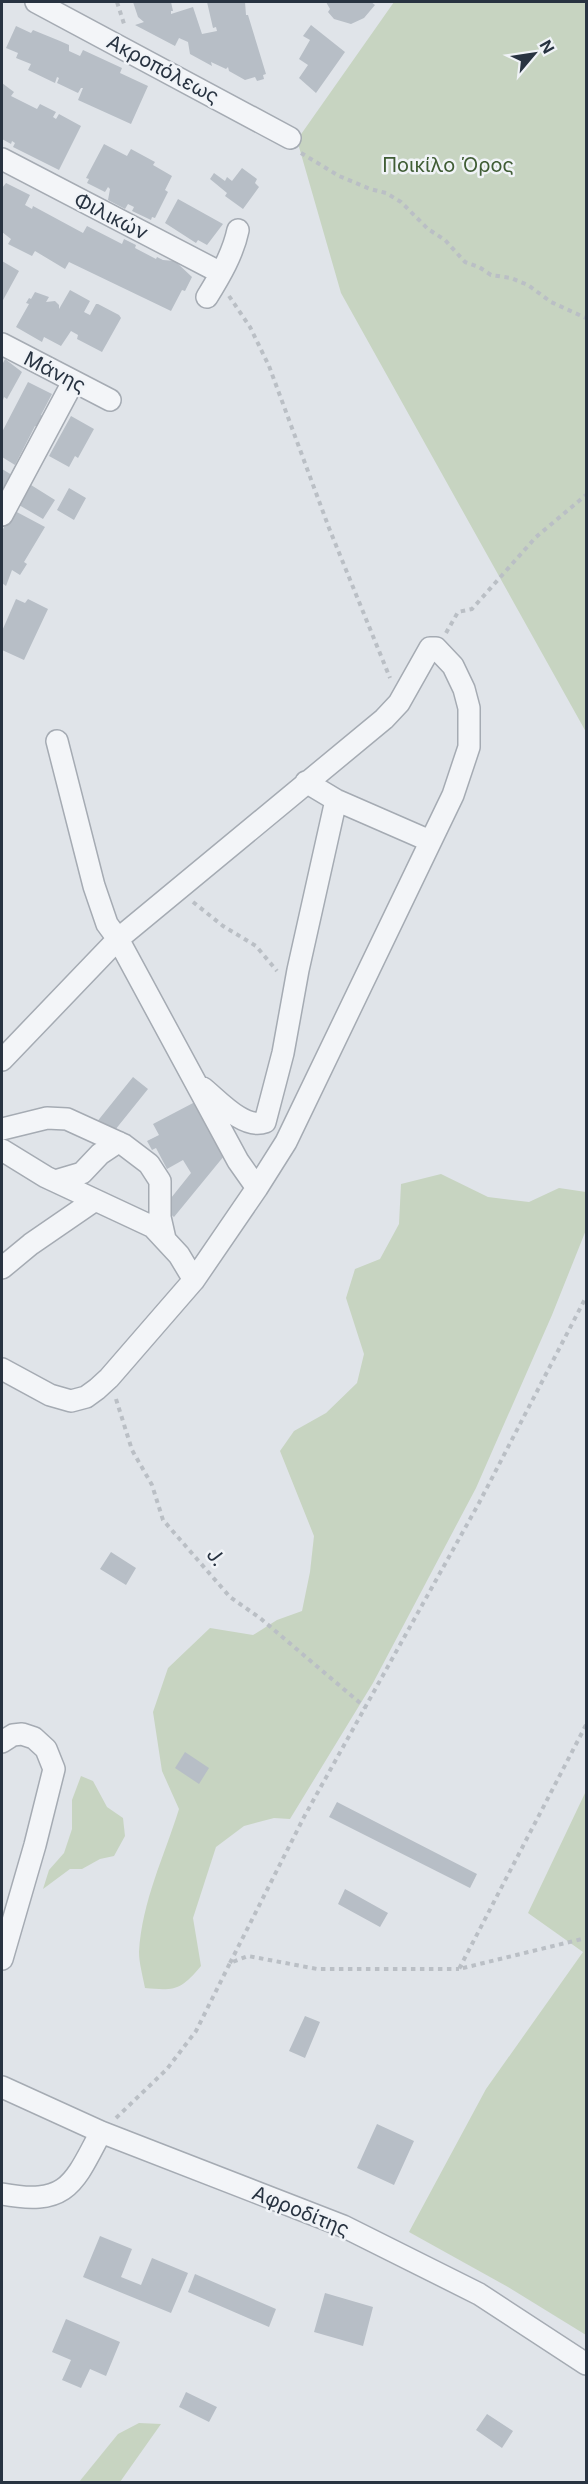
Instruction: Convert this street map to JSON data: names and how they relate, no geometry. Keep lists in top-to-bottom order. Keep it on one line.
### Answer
{"streets":{"street":["Ακροπόλεως","Φιλικών","Μάνης","Αφροδίτης"],"path":["J."]},"parks":["Ποικίλο Όρος"],"north":"top right"}
